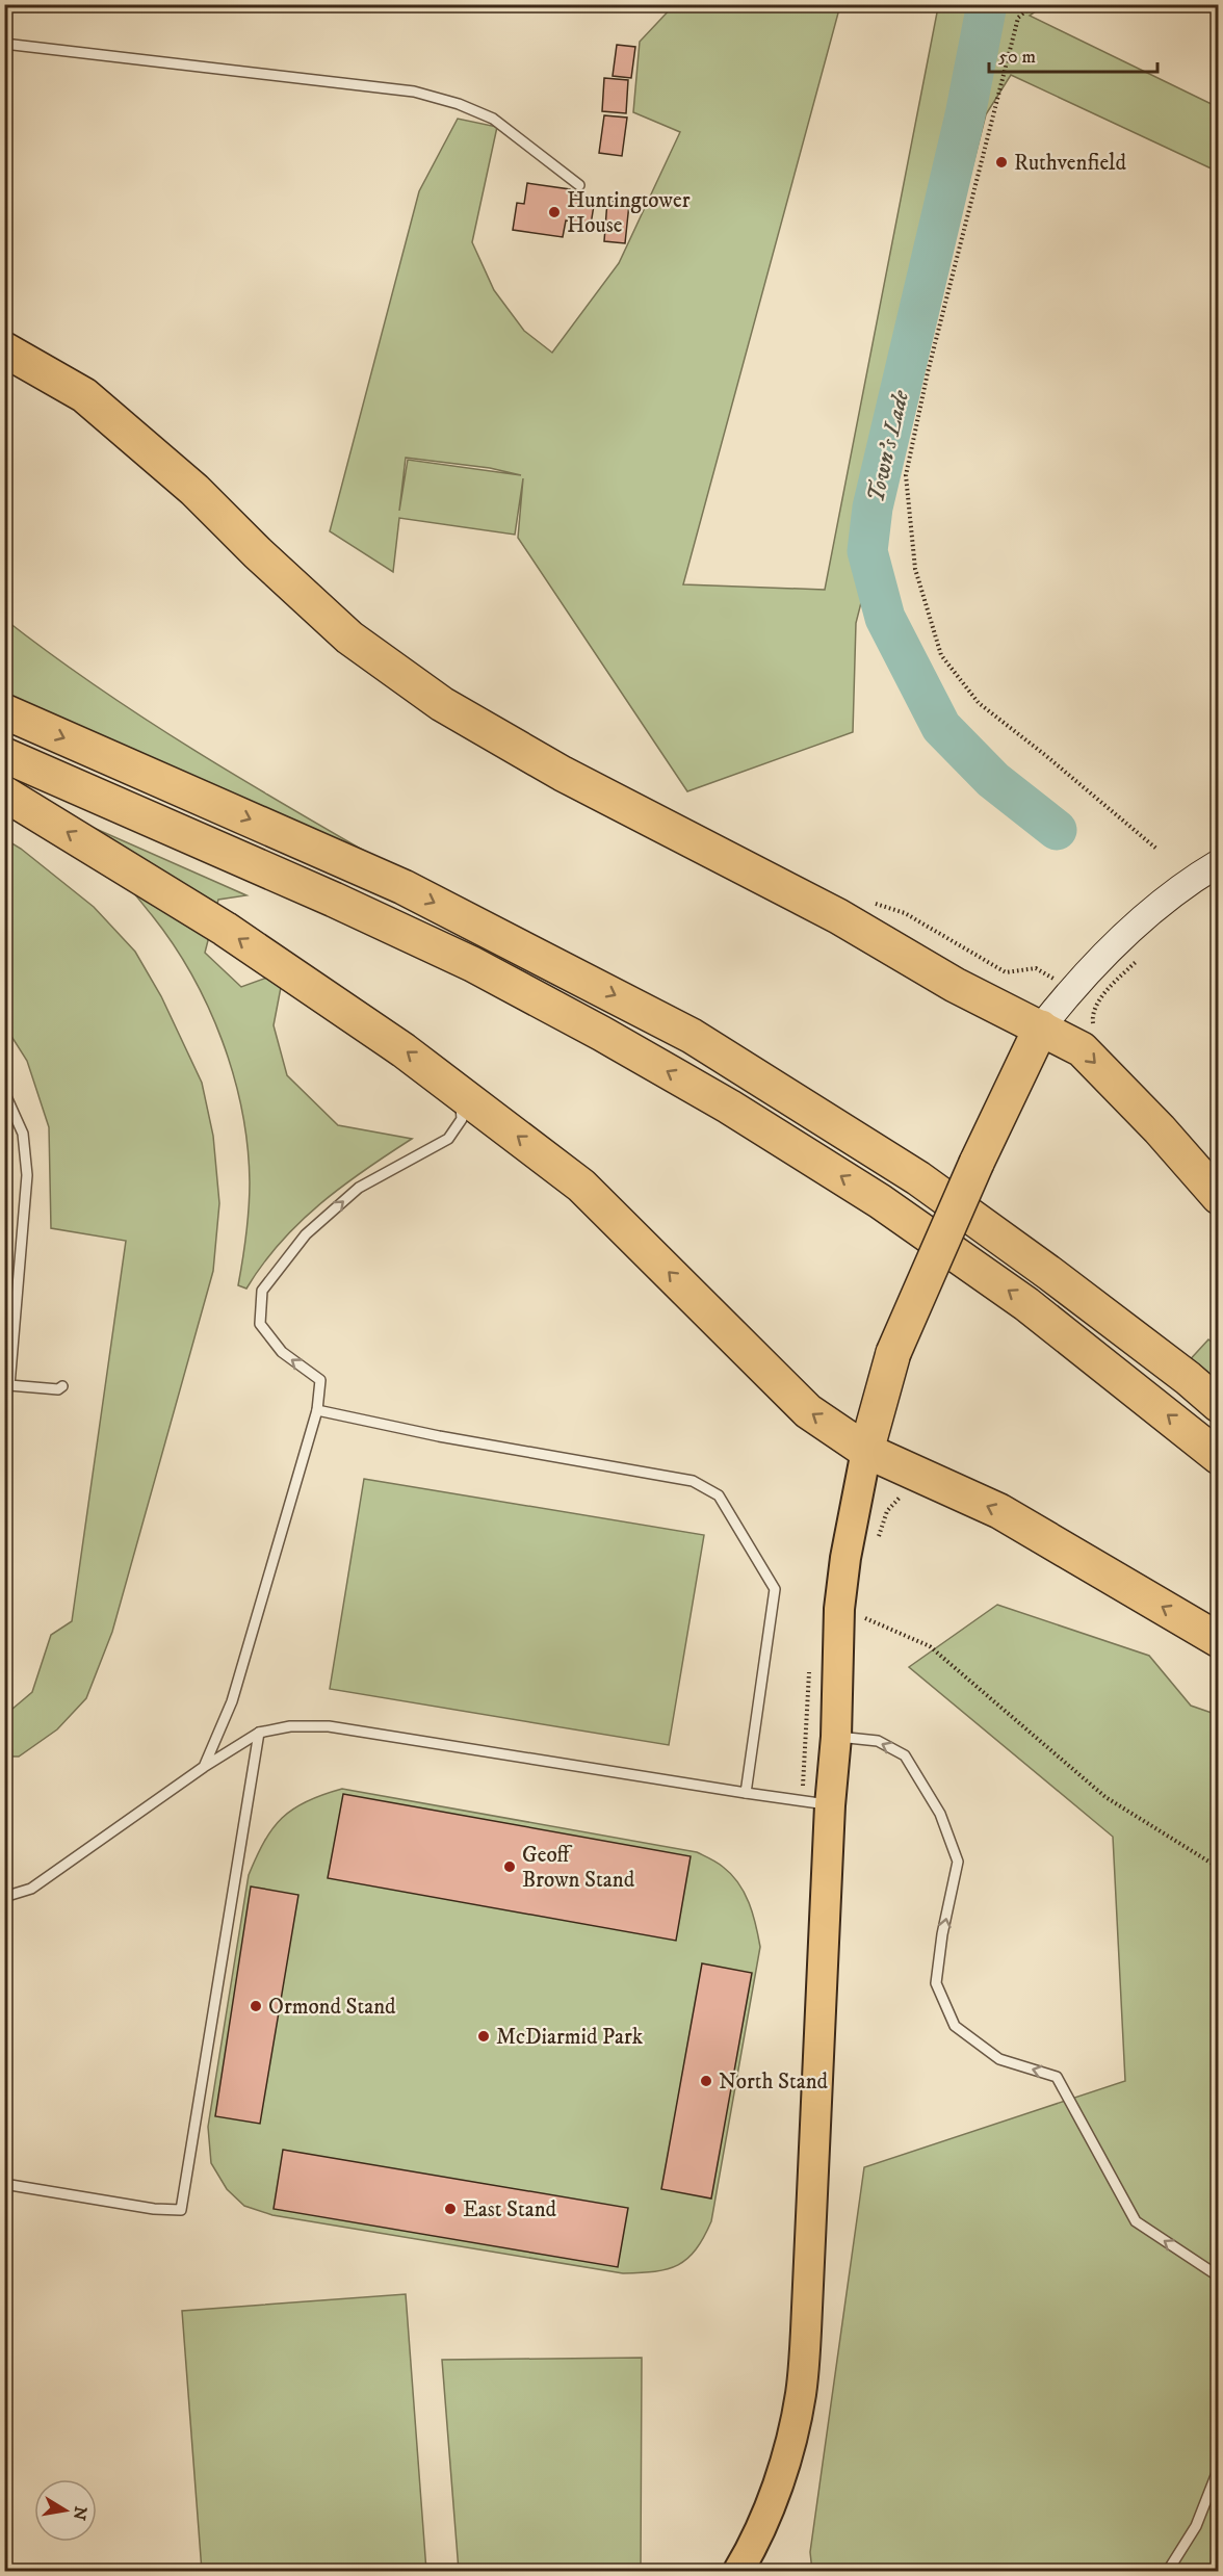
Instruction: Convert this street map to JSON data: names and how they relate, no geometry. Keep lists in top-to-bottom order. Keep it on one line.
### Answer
{"water":["Town's Lade"],"places":["Ruthvenfield","Huntingtower House","Geoff Brown Stand","Ormond Stand","McDiarmid Park","North Stand","East Stand"],"scale_bar":"50 m","north":"right"}
